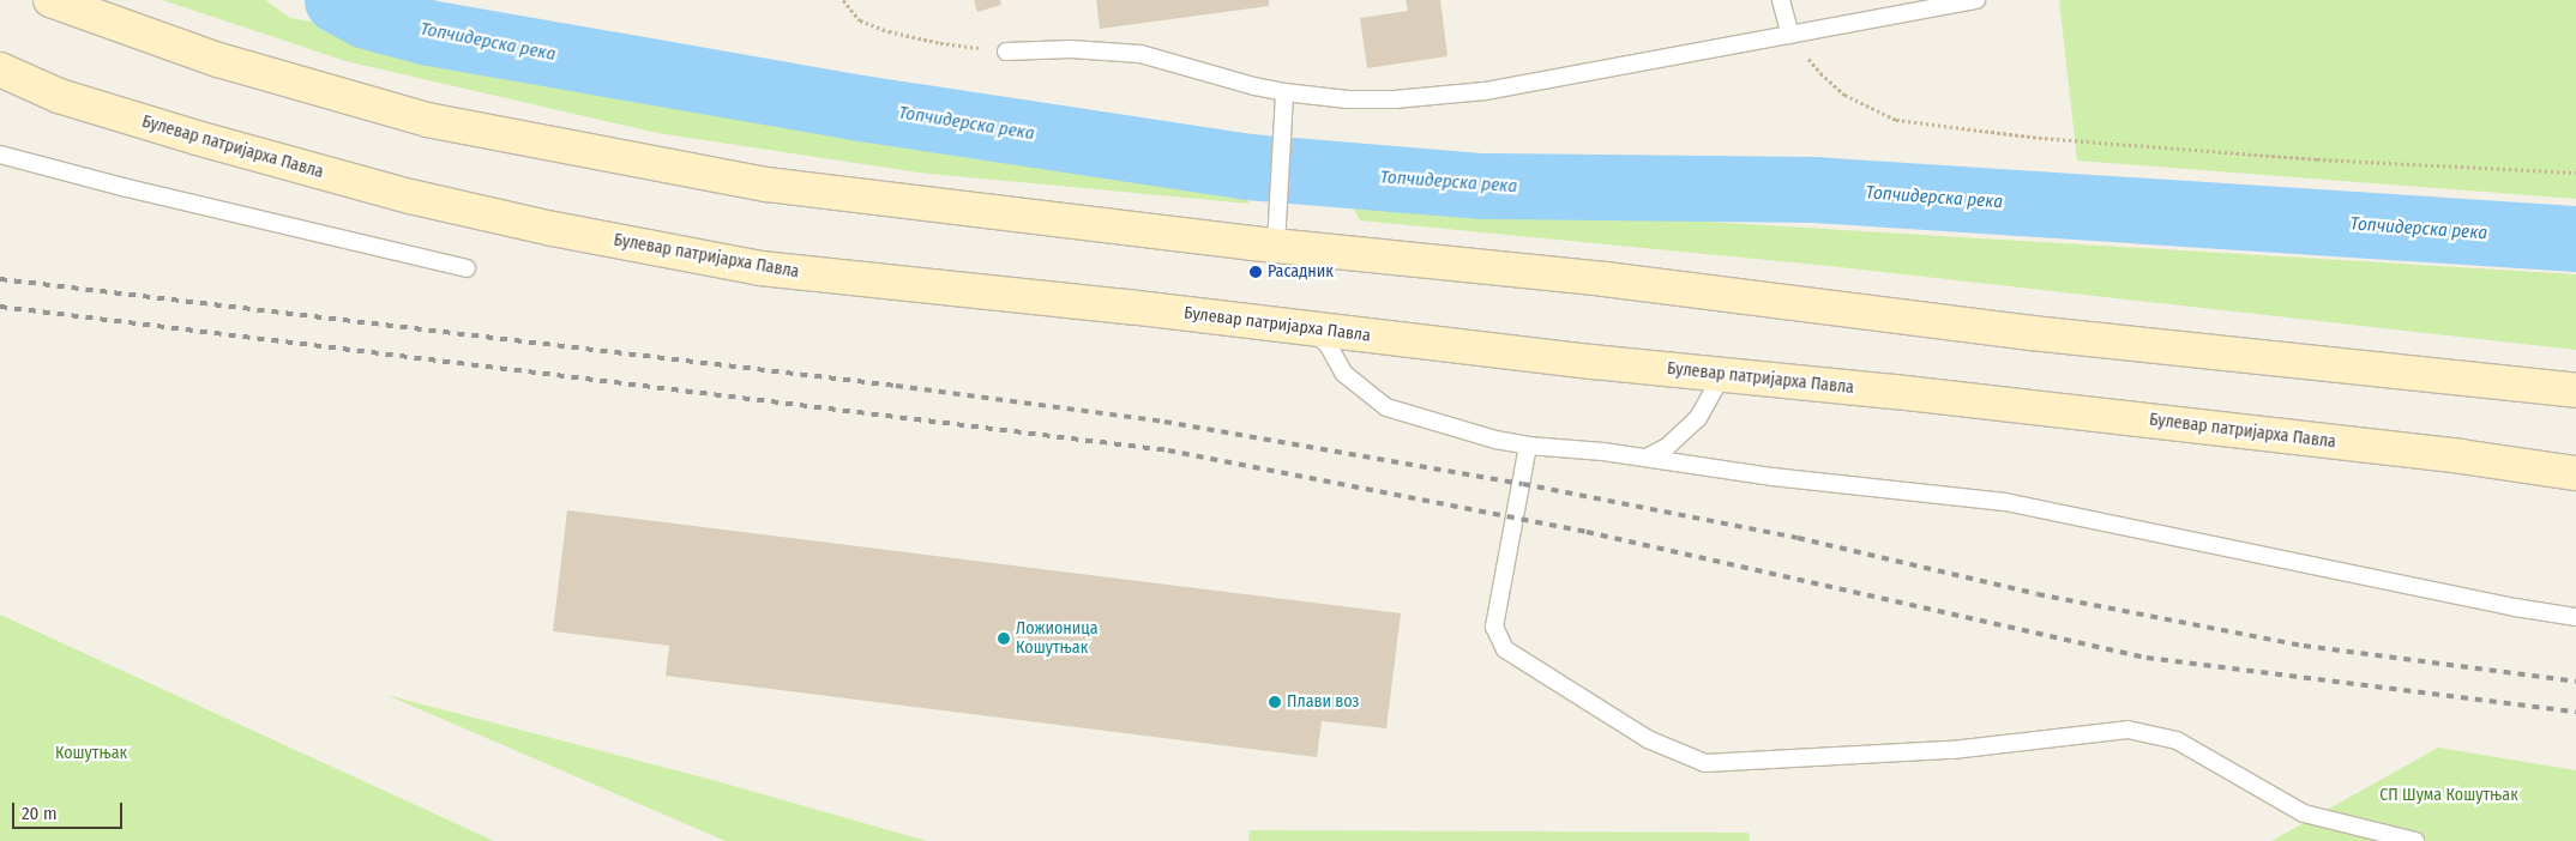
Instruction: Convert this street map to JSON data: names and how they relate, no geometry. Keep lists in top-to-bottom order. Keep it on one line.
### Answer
{"streets":{"main road":["Булевар патријарха Павла"]},"water":["Топчидерска река"],"parks":["Кошутњак","СП Шума Кошутњак"],"places":["Расадник","Ложионица Кошутњак","Плави воз"],"scale_bar":"20 m"}
